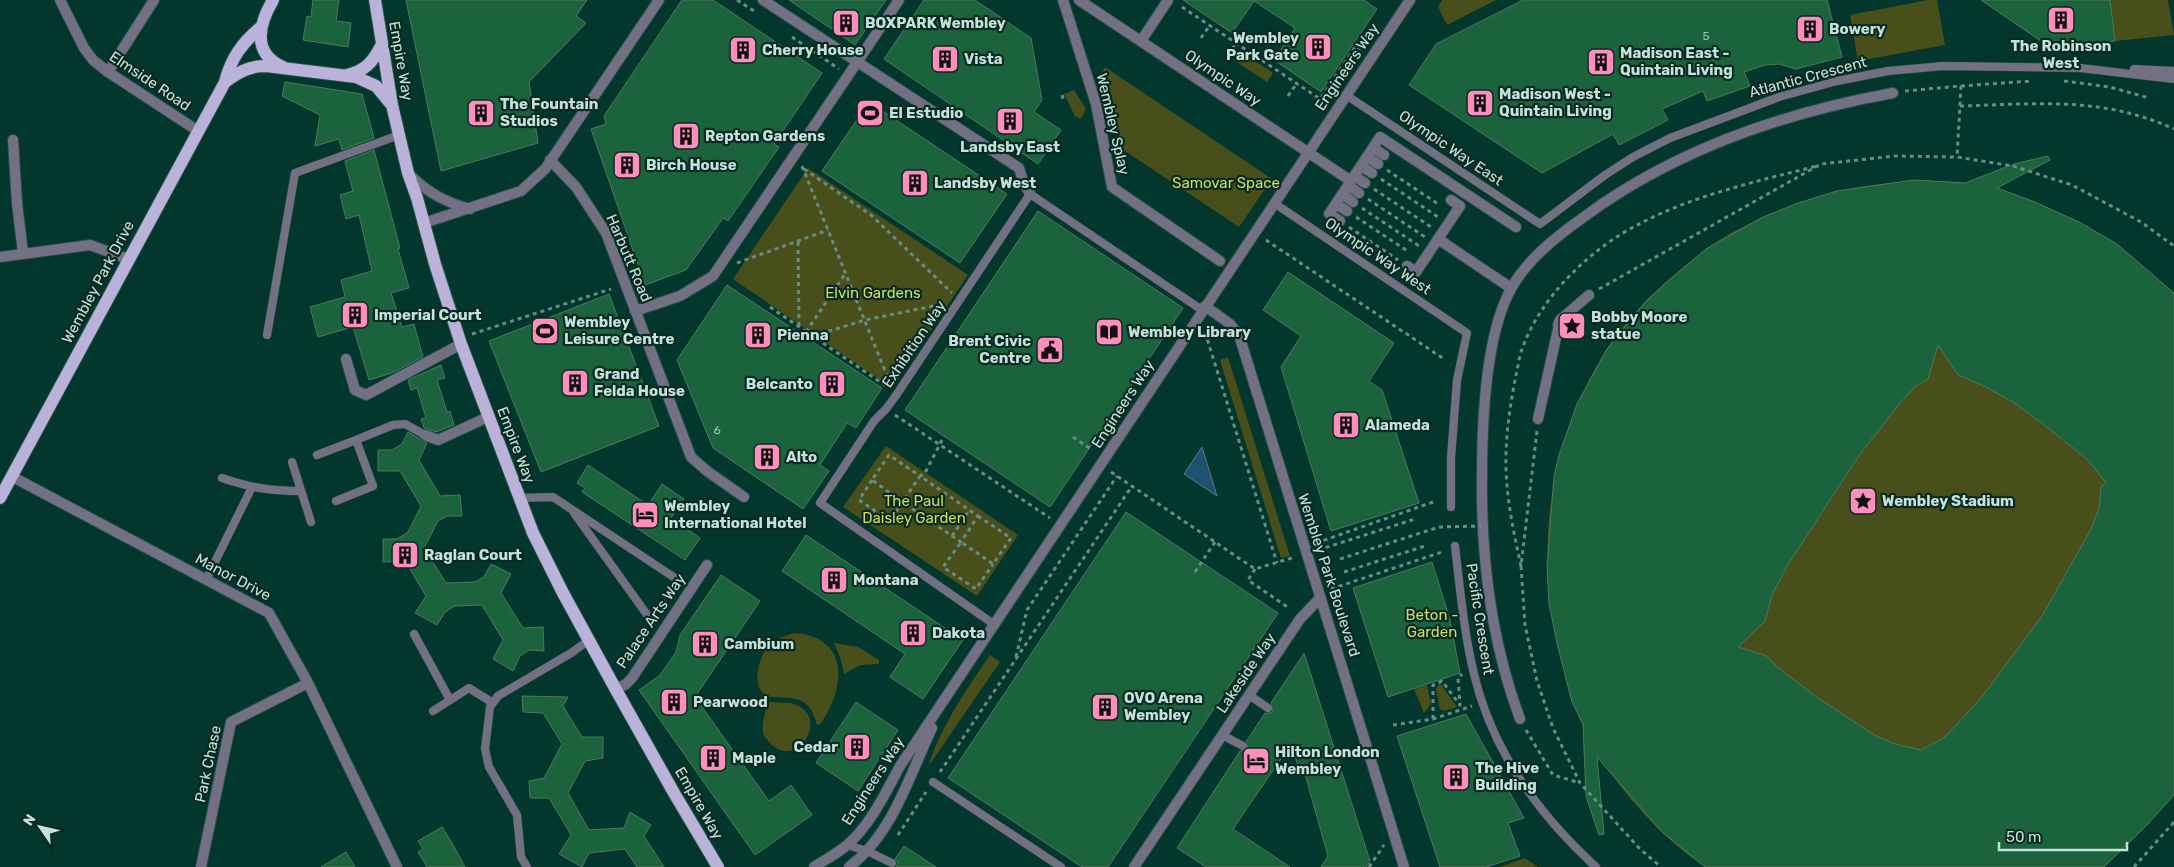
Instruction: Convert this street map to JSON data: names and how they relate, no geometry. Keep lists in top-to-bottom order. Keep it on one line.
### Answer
{"streets":{"main road":["Empire Way","Wembley Park Drive"],"street":["Engineers Way","Olympic Way","Elmside Road","Wembley Splay","Harbutt Road","Wembley Park Boulevard","Manor Drive","Palace Arts Way","Lakeside Way","Park Chase"],"lane":["Atlantic Crescent","Olympic Way East","Olympic Way West","Exhibition Way","Pacific Crescent"]},"crossings":[["Empire Way","Wembley Park Drive"],["Empire Way","Palace Arts Way"],["Engineers Way","Olympic Way"],["Engineers Way","Olympic Way East"],["Engineers Way","Olympic Way West"],["Engineers Way","Exhibition Way"],["Engineers Way","Wembley Park Boulevard"],["Atlantic Crescent","Olympic Way East"],["Elmside Road","Wembley Park Drive"],["Wembley Park Drive","Manor Drive"],["Wembley Park Boulevard","Lakeside Way"],["Manor Drive","Park Chase"]],"parks":["Samovar Space","Elvin Gardens","The Paul Daisley Garden","Beton - Garden"],"places":{"building":["The Robinson West","BOXPARK Wembley","Bowery","Wembley Park Gate","Cherry House","Vista","Madison East - Quintain Living","Madison West - Quintain Living","The Fountain Studios","Landsby East","Repton Gardens","Birch House","Landsby West","Imperial Court","Pienna","Grand Felda House","Belcanto","Alameda","Alto","Raglan Court","Montana","Dakota","Cambium","Pearwood","OVO Arena Wembley","Cedar","Maple","The Hive Building"],"sports":["El Estudio","Wembley Leisure Centre"],"place":["Bobby Moore statue","Wembley Stadium"],"library":["Wembley Library"],"public building":["Brent Civic Centre"],"hotel":["Wembley International Hotel","Hilton London Wembley"]},"house_numbers":["5","6"],"scale_bar":"50 m","north":"top left"}
